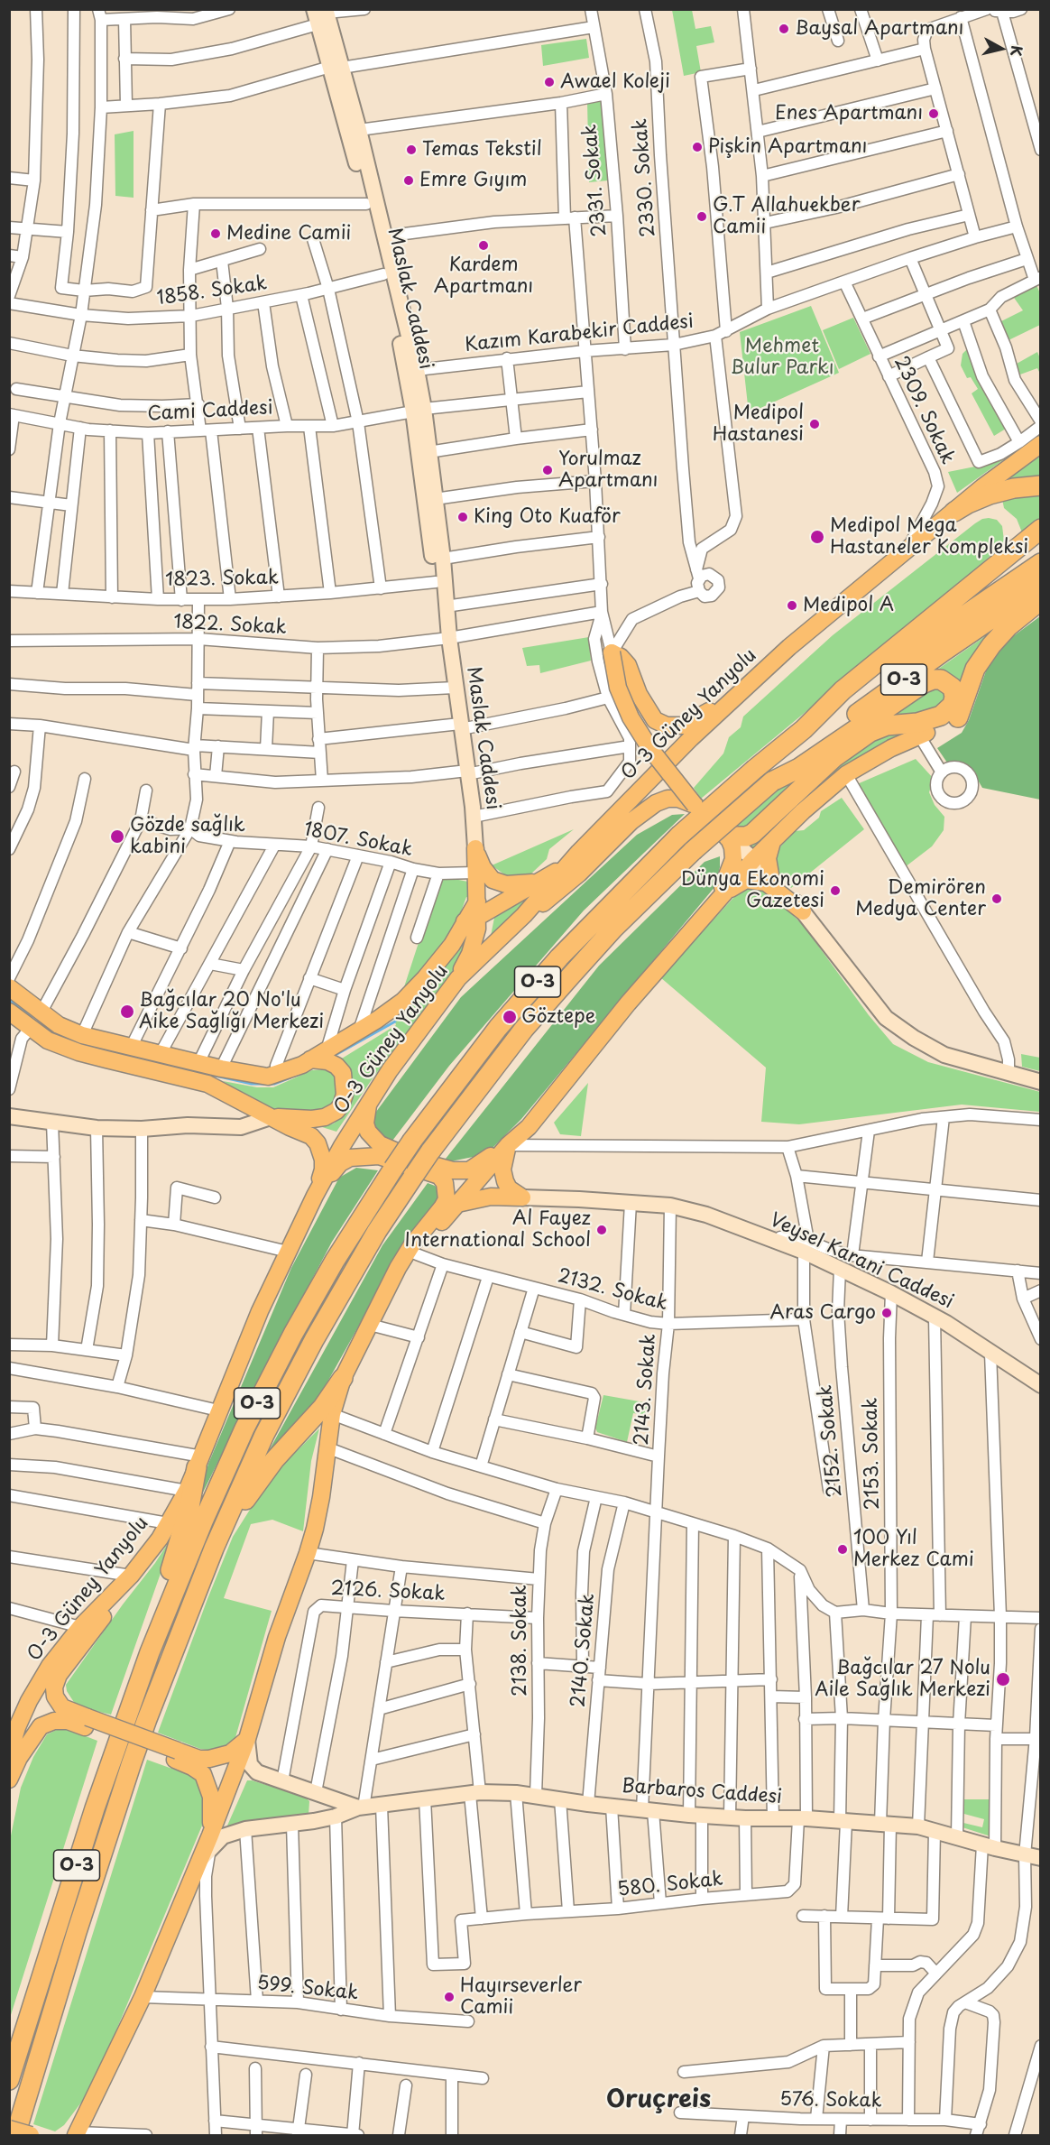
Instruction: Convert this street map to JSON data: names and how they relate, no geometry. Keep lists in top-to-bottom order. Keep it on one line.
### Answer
{"streets":{"highway":["O-3"],"main road":["Maslak Caddesi","O-3 Güney Yanyolu","Veysel Karani Caddesi","Barbaros Caddesi"],"street":["2330. Sokak","2331. Sokak","1858. Sokak","Kazım Karabekir Caddesi","2309. Sokak","Cami Caddesi","1823. Sokak","1822. Sokak","1807. Sokak","2132. Sokak","2143. Sokak","2152. Sokak","2153. Sokak","2126. Sokak","2138. Sokak","2140. Sokak","580. Sokak","599. Sokak","576. Sokak"]},"crossings":[["2330. Sokak","Kazım Karabekir Caddesi"],["2331. Sokak","Kazım Karabekir Caddesi"],["1858. Sokak","Maslak Caddesi"],["Maslak Caddesi","Kazım Karabekir Caddesi"],["Maslak Caddesi","Cami Caddesi"],["Maslak Caddesi","1823. Sokak"],["Maslak Caddesi","1822. Sokak"],["Kazım Karabekir Caddesi","2309. Sokak"],["2309. Sokak","O-3 Güney Yanyolu"],["Veysel Karani Caddesi","2143. Sokak"],["Veysel Karani Caddesi","2152. Sokak"],["Veysel Karani Caddesi","2153. Sokak"],["2132. Sokak","2143. Sokak"],["2143. Sokak","Barbaros Caddesi"],["2143. Sokak","580. Sokak"],["2153. Sokak","Barbaros Caddesi"],["2126. Sokak","2138. Sokak"],["2126. Sokak","Barbaros Caddesi"],["2138. Sokak","Barbaros Caddesi"],["2140. Sokak","Barbaros Caddesi"],["Barbaros Caddesi","580. Sokak"]],"districts":["Oruçreis"],"parks":["Mehmet Bulur Parkı"],"places":["Baysal Apartmanı","Awael Koleji","Enes Apartmanı","Pişkin Apartmanı","Temas Tekstil","Emre Gıyım","G.T Allahuekber Camii","Medine Camii","Kardem Apartmanı","Medipol Hastanesi","Yorulmaz Apartmanı","King Oto Kuaför","Medipol Mega Hastaneler Kompleksi","Medipol A","Gözde sağlık kabini","Dünya Ekonomi Gazetesi","Demirören Medya Center","Bağcılar 20 No'lu Aike Sağlığı Merkezi","Göztepe","Al Fayez International School","Aras Cargo","100 Yıl Merkez Cami","Bağcılar 27 Nolu Aile Sağlık Merkezi","Hayırseverler Camii"],"north":"right"}
